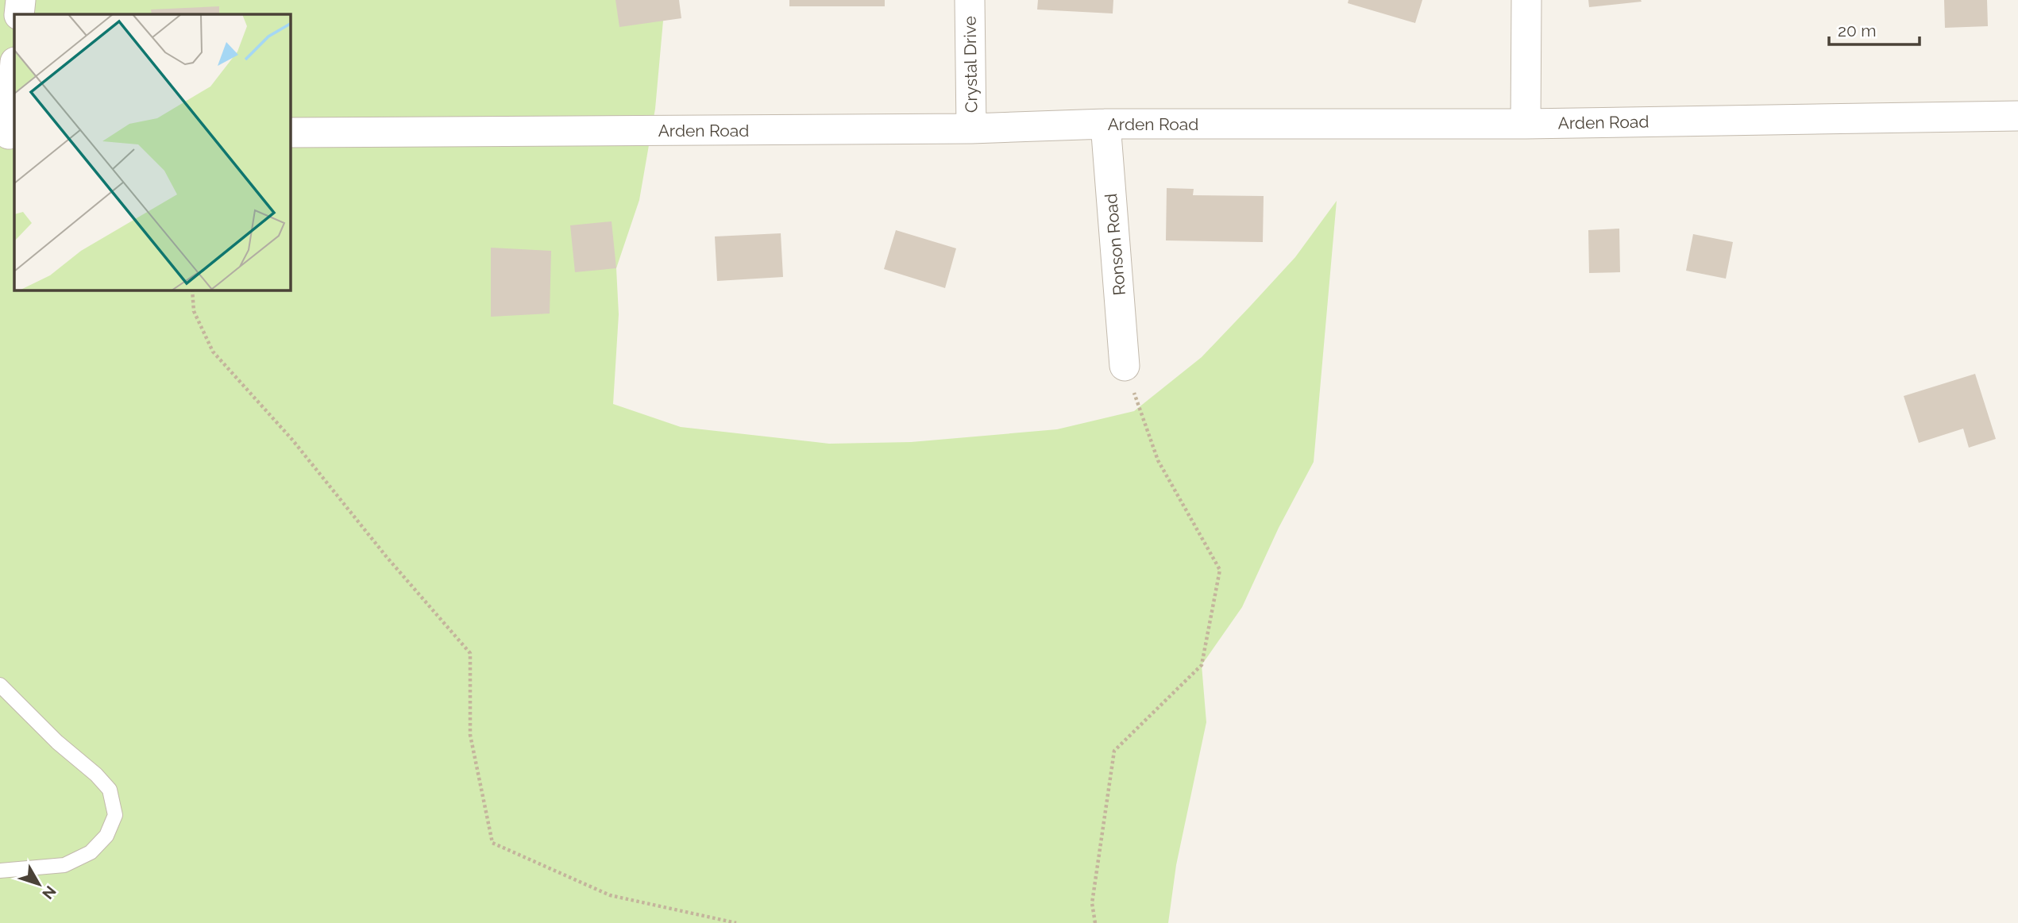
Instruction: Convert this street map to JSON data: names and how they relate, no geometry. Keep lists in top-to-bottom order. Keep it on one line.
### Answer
{"streets":{"street":["Crystal Drive","Arden Road","Ronson Road"]},"crossings":[["Crystal Drive","Arden Road"],["Arden Road","Ronson Road"]],"scale_bar":"20 m","north":"bottom right"}
